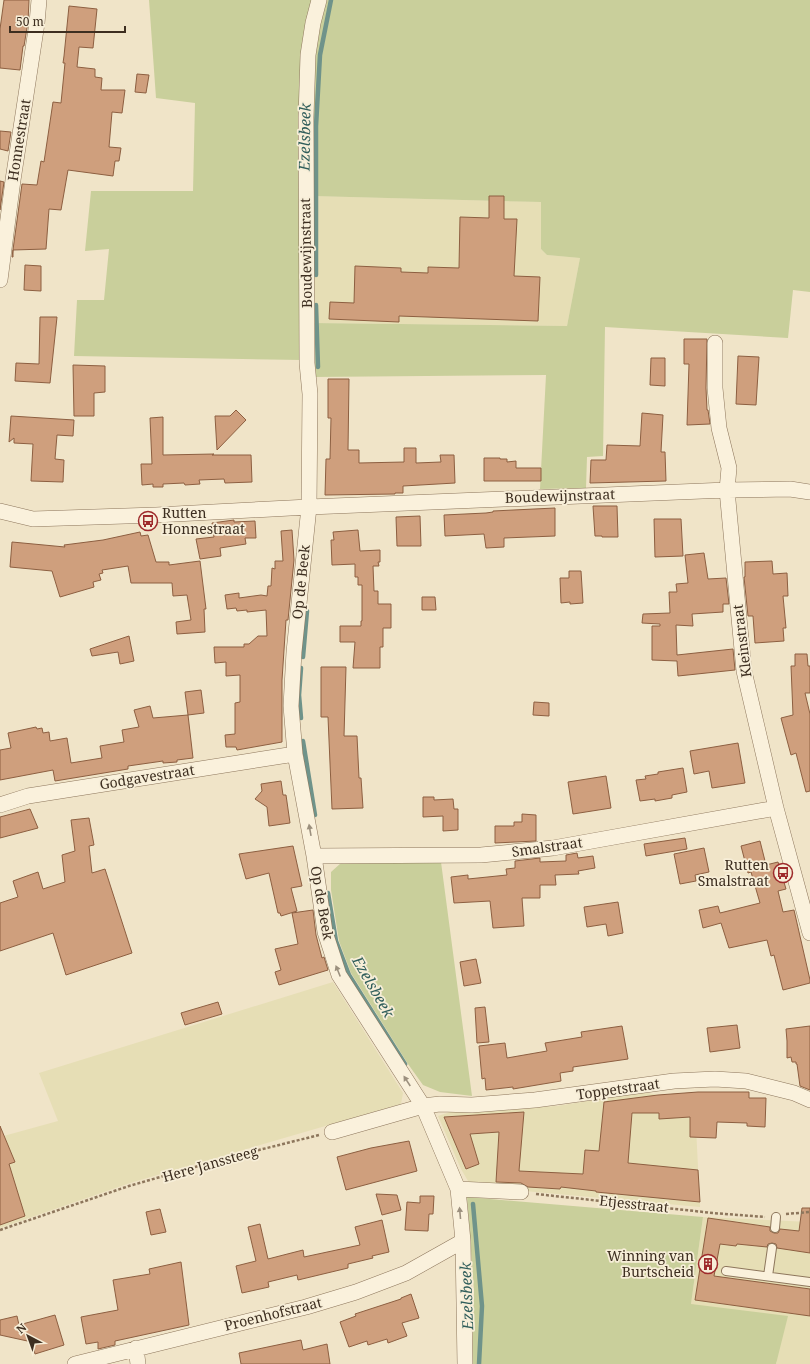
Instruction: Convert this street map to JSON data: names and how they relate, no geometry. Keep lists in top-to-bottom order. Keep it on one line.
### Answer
{"streets":{"street":["Honnestraat","Boudewijnstraat","Op de Beek","Kleinstraat","Godgavestraat","Smalstraat","Toppetstraat","Proenhofstraat"],"path":["Here Janssteeg","Etjesstraat"]},"crossings":[["Boudewijnstraat","Op de Beek"],["Boudewijnstraat","Kleinstraat"],["Op de Beek","Godgavestraat"],["Op de Beek","Smalstraat"],["Op de Beek","Toppetstraat"],["Op de Beek","Proenhofstraat"],["Kleinstraat","Smalstraat"]],"one_way":["Op de Beek"],"water":["Ezelsbeek"],"places":{"bus stop":["Rutten Honnestraat","Rutten Smalstraat"],"building":["Winning van Burtscheid"]},"scale_bar":"50 m","north":"top left"}
